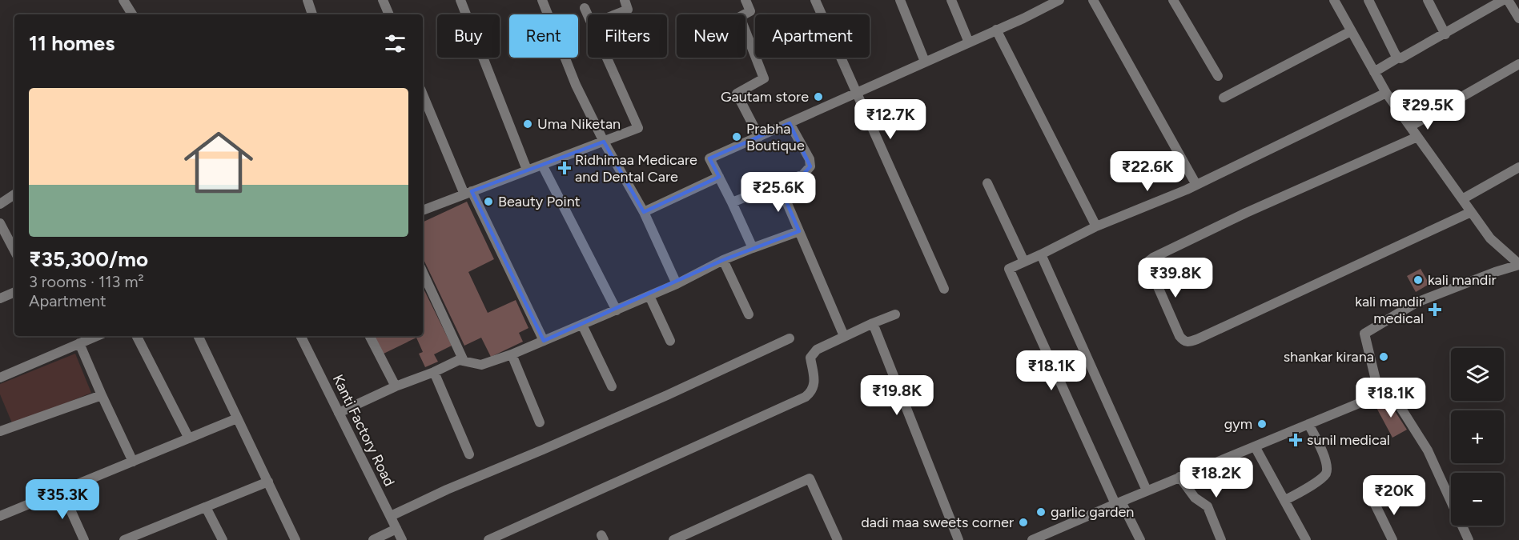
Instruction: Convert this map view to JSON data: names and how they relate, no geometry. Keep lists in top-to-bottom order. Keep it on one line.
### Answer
{"streets":{"street":["Kanti Factory Road"]},"places":{"other":["Gautam store","Uma Niketan","Prabha Boutique","Beauty Point","kali mandir","shankar kirana","gym","garlic garden","dadi maa sweets corner"],"health":["Ridhimaa Medicare and Dental Care","kali mandir medical","sunil medical"]},"page":{"chip":["Buy","Rent","Filters","New","Apartment"],"heading":"11 homes","list":[{"name":"₹35,300/mo","note":"3 rooms · 113 m² · Apartment"}],"price":["₹29.5K","₹12.7K","₹22.6K","₹25.6K","₹39.8K","₹18.1K","₹19.8K","₹18.1K","₹18.2K","₹20K","₹35.3K"],"map_buttons":["+","−"]}}
